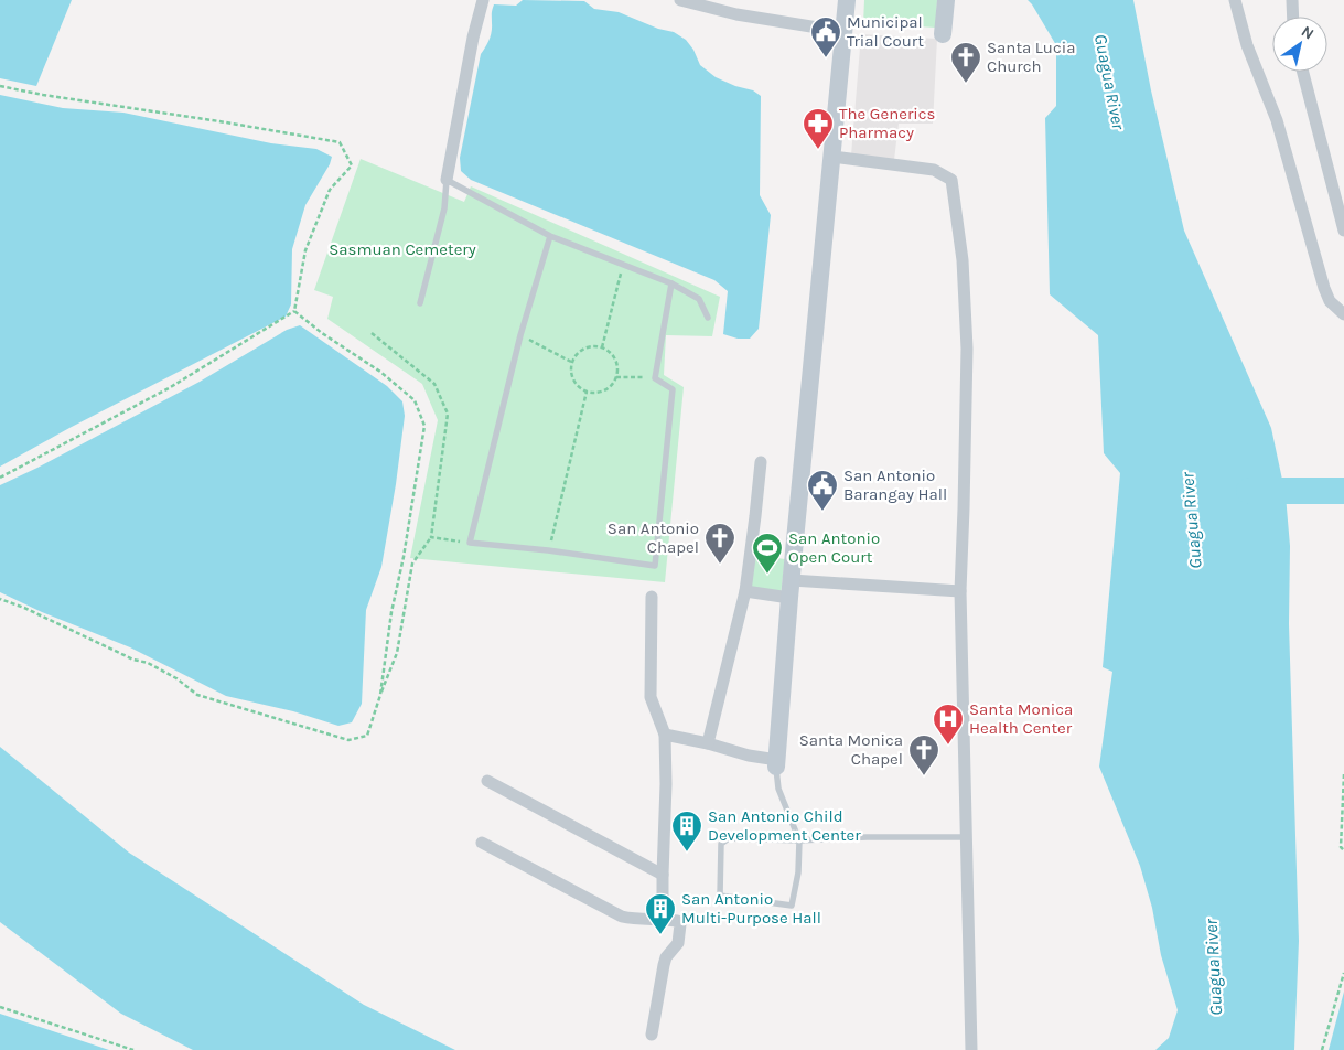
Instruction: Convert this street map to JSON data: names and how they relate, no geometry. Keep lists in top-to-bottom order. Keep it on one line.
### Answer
{"water":["Guagua River"],"parks":["Sasmuan Cemetery"],"places":{"public building":["Municipal Trial Court","San Antonio Barangay Hall"],"church":["Santa Lucia Church","San Antonio Chapel","Santa Monica Chapel"],"pharmacy":["The Generics Pharmacy"],"sports":["San Antonio Open Court"],"hospital":["Santa Monica Health Center"],"building":["San Antonio Child Development Center","San Antonio Multi-Purpose Hall"]},"north":"top right"}
